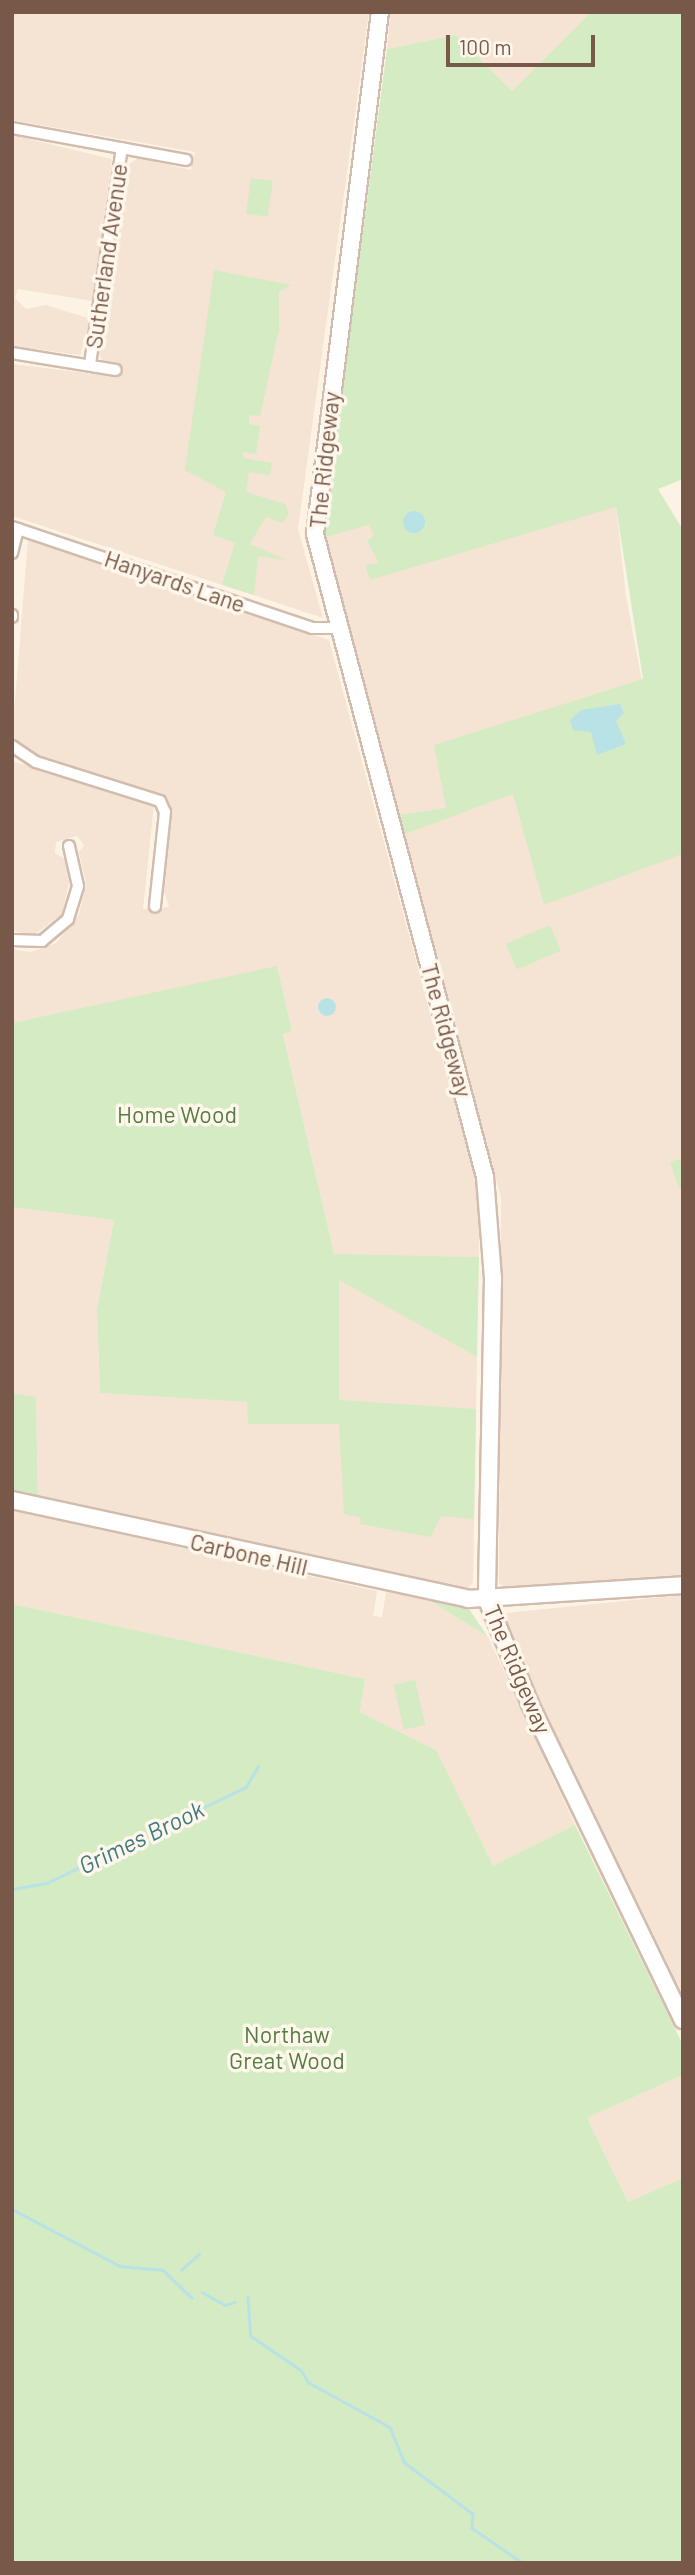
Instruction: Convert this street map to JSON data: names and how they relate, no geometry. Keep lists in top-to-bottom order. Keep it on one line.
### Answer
{"streets":{"street":["Sutherland Avenue","The Ridgeway","Hanyards Lane","Carbone Hill"]},"crossings":[["The Ridgeway","Hanyards Lane"],["The Ridgeway","Carbone Hill"]],"water":["Grimes Brook"],"parks":["Home Wood","Northaw Great Wood"],"scale_bar":"100 m"}
